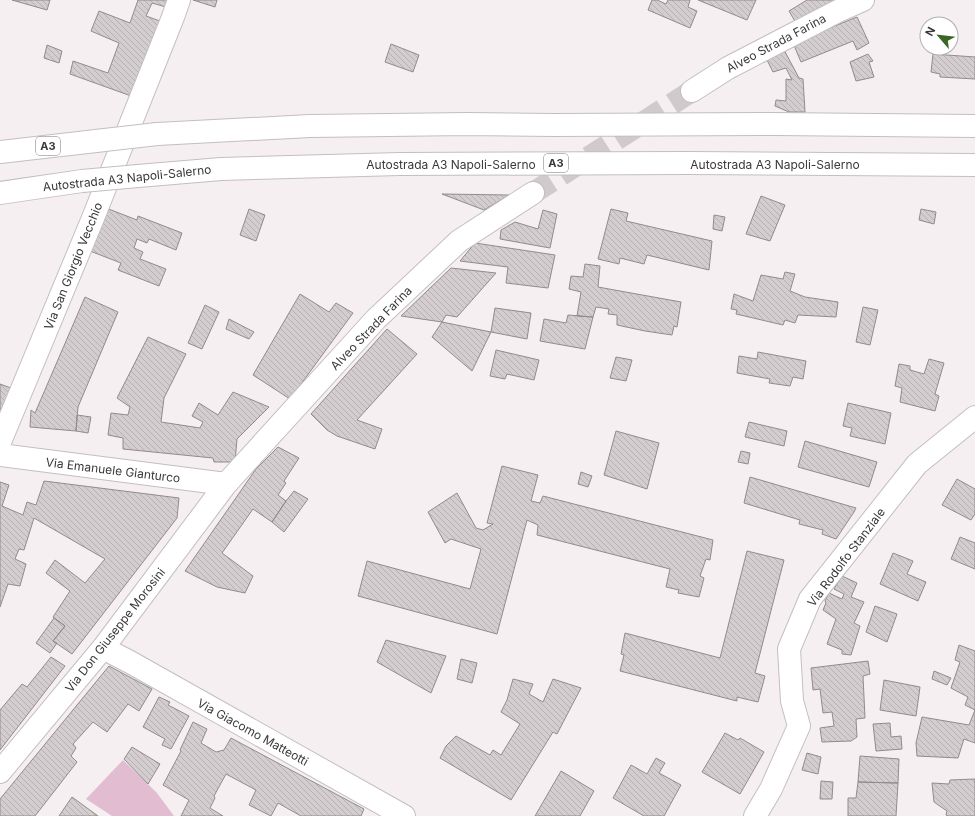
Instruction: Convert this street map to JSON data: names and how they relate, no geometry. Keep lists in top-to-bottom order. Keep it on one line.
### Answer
{"streets":{"main road":["Alveo Strada Farina","A3","Autostrada A3 Napoli-Salerno","Via San Giorgio Vecchio","Via Emanuele Gianturco","Via Rodolfo Stanziale","Via Don Giuseppe Morosini","Via Giacomo Matteotti"]},"crossings":[["Alveo Strada Farina","Via Emanuele Gianturco"],["Alveo Strada Farina","Via Don Giuseppe Morosini"],["Via Emanuele Gianturco","Via Don Giuseppe Morosini"],["Via Don Giuseppe Morosini","Via Giacomo Matteotti"]],"north":"top left"}
